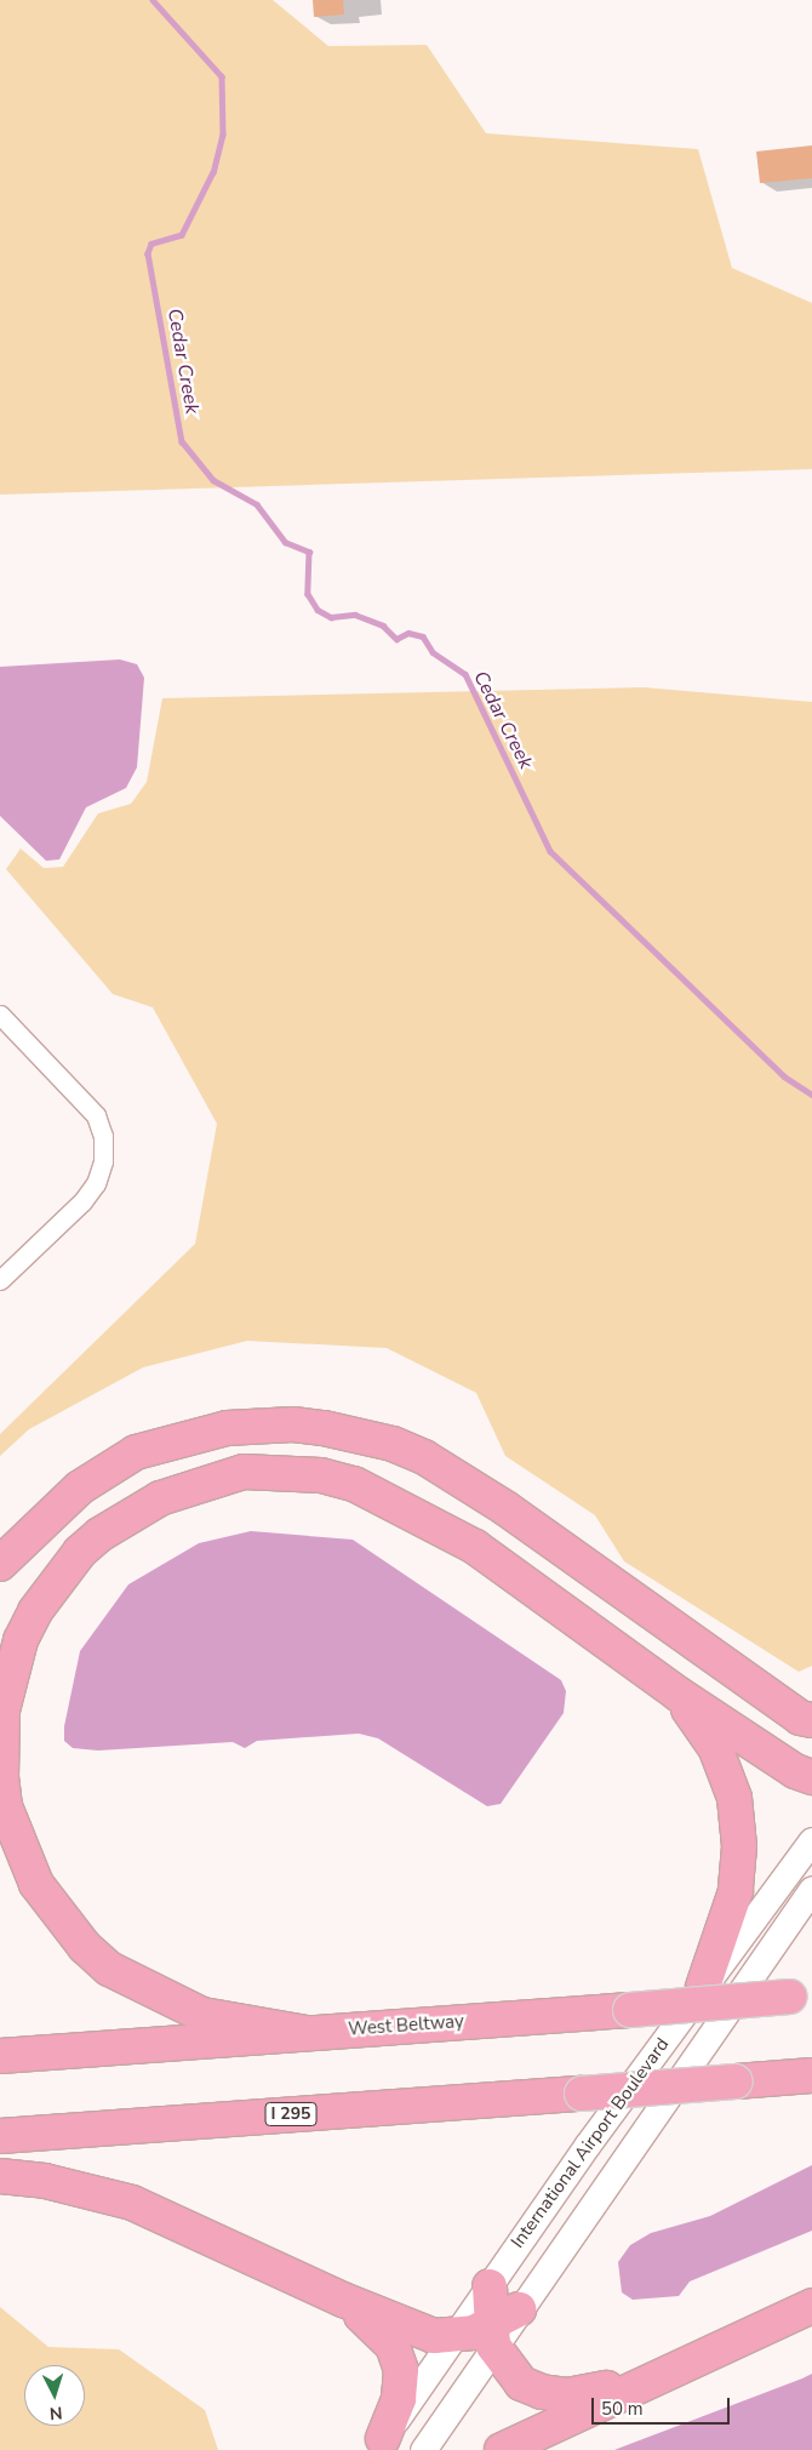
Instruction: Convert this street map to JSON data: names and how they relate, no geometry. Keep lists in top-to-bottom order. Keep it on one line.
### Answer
{"streets":{"highway":["West Beltway","I 295"],"main road":["International Airport Boulevard"]},"water":["Cedar Creek"],"scale_bar":"50 m","north":"bottom"}
